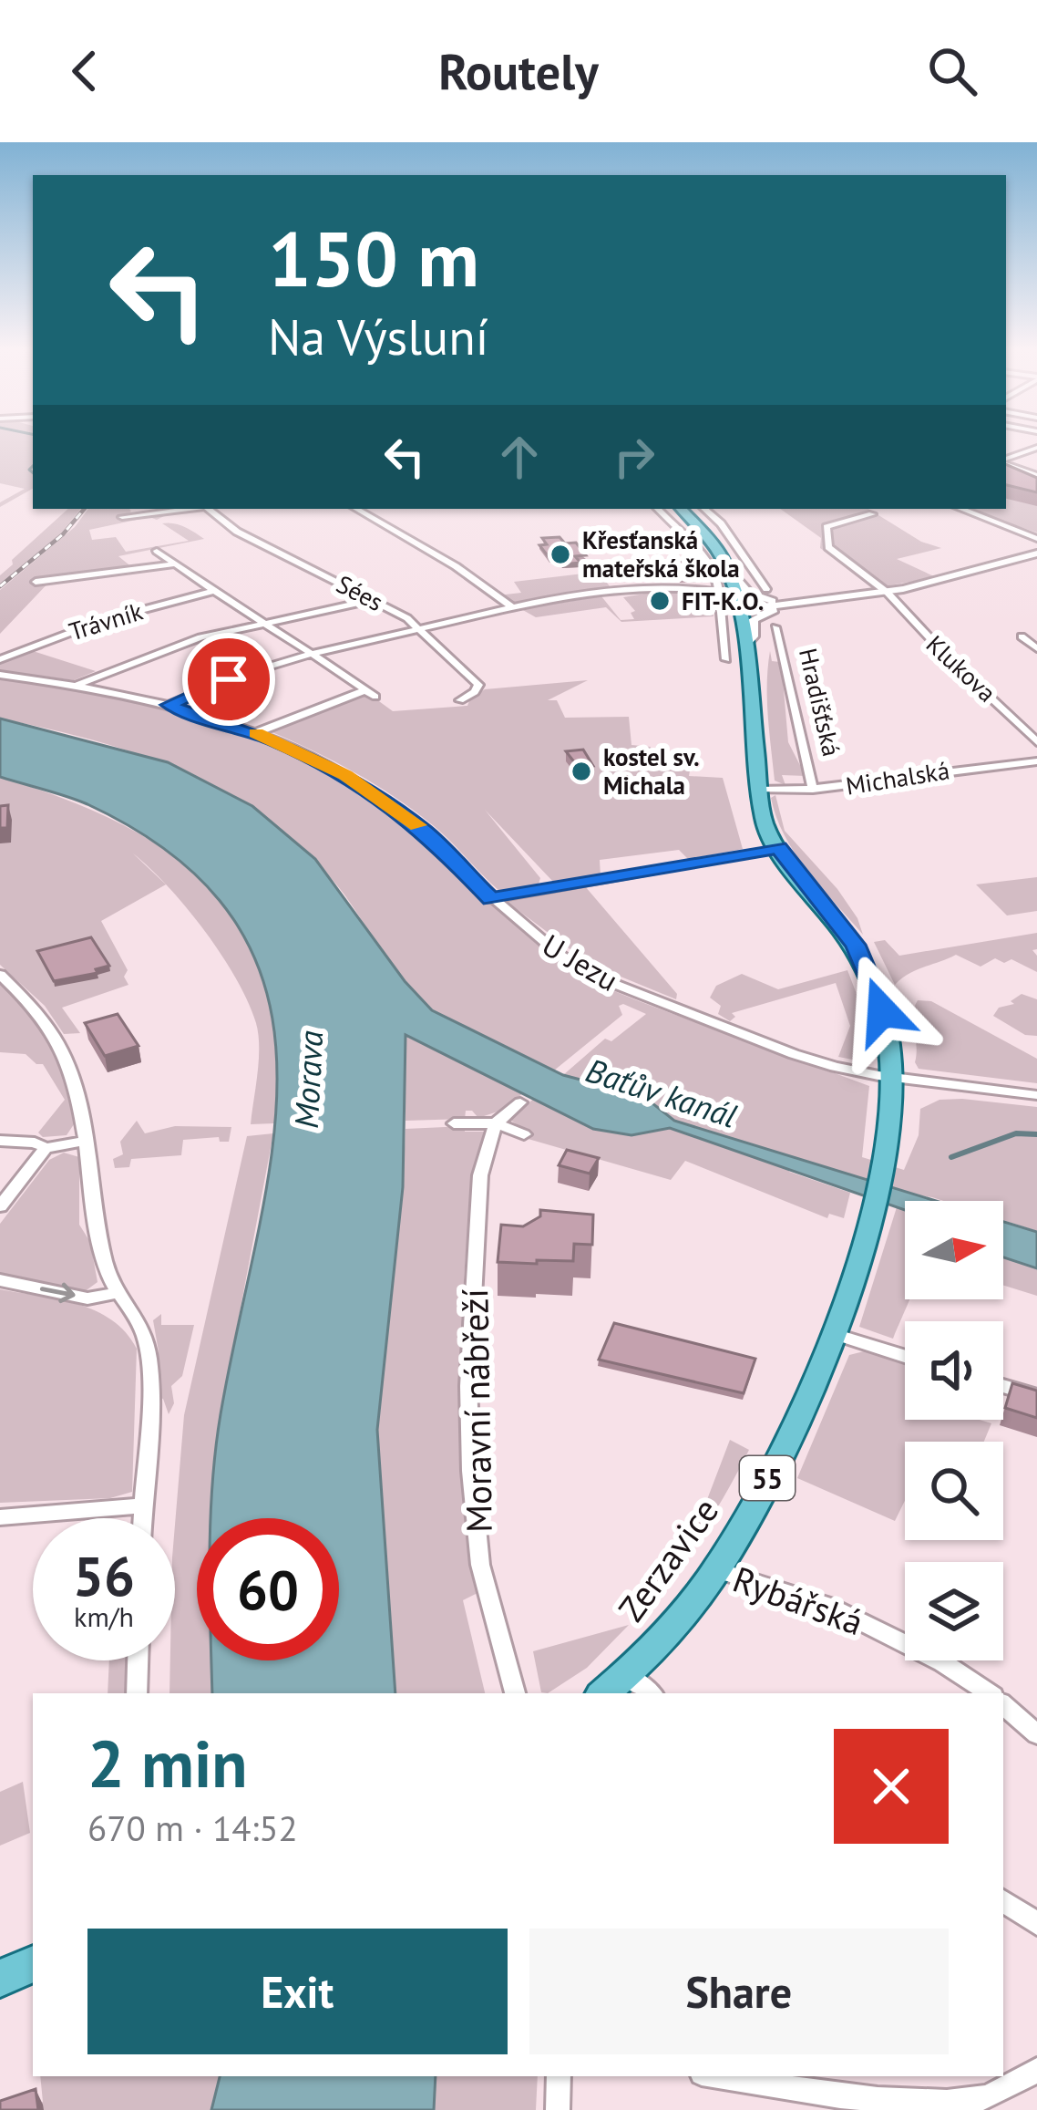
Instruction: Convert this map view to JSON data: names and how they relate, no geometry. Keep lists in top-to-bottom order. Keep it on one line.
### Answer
{"streets":{"main road":["55","Zerzavice"],"street":["Sées","Trávník","Klukova","Hradišťská","Michalská","U Jezu","Moravní nábřeží","Rybářská"]},"crossings":[["Sées","Trávník"],["Trávník","U Jezu"],["Hradišťská","Michalská"],["Michalská","55"],["U Jezu","55"],["U Jezu","Zerzavice"],["55","Zerzavice"],["Zerzavice","Rybářská"]],"water":["Morava","Baťův kanál"],"places":["Křesťanská mateřská škola","FIT-K.O.","kostel sv. Michala"],"north":"right","page":{"header":"Routely","turn":["150 m","Na Výsluní"],"speed":"56 km/h","limit":"60","heading":["2 min","670 m · 14:52"],"buttons":["Exit","Share"]}}
